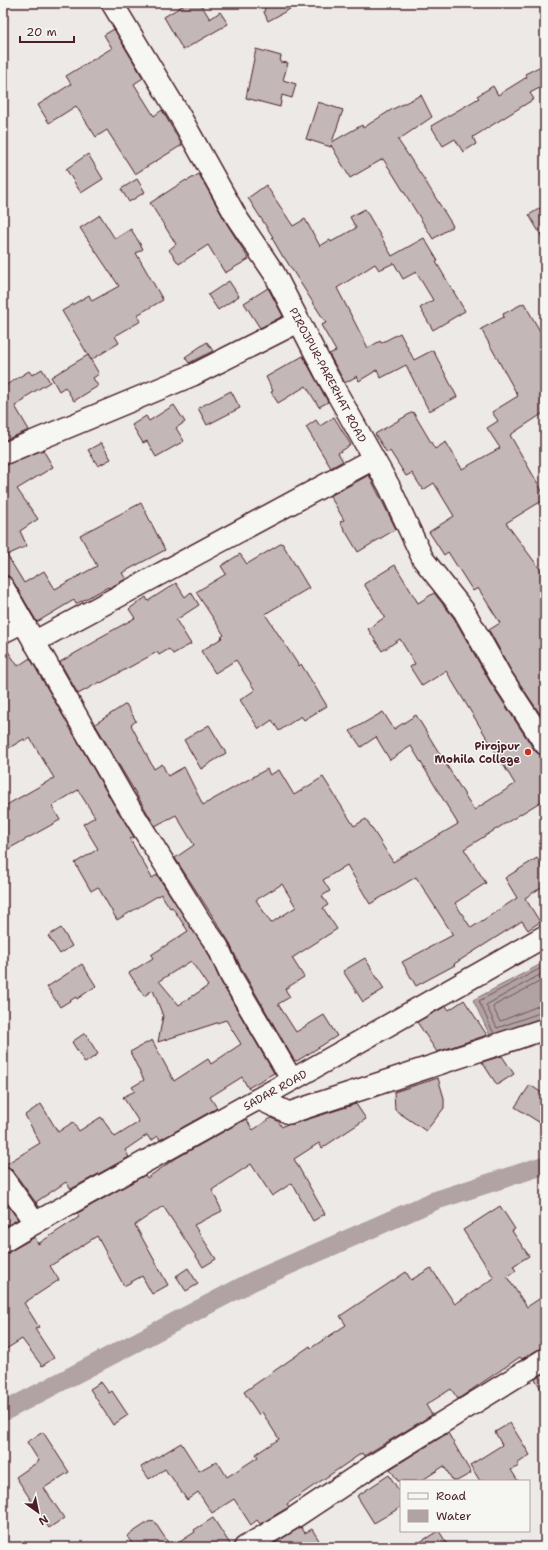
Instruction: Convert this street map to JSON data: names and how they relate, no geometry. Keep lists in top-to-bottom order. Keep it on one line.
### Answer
{"streets":{"street":["PIROJPUR-PARERHAT ROAD","SADAR ROAD"]},"places":["Pirojpur Mohila College"],"legend":["Road","Water"],"scale_bar":"20 m","north":"bottom right"}
